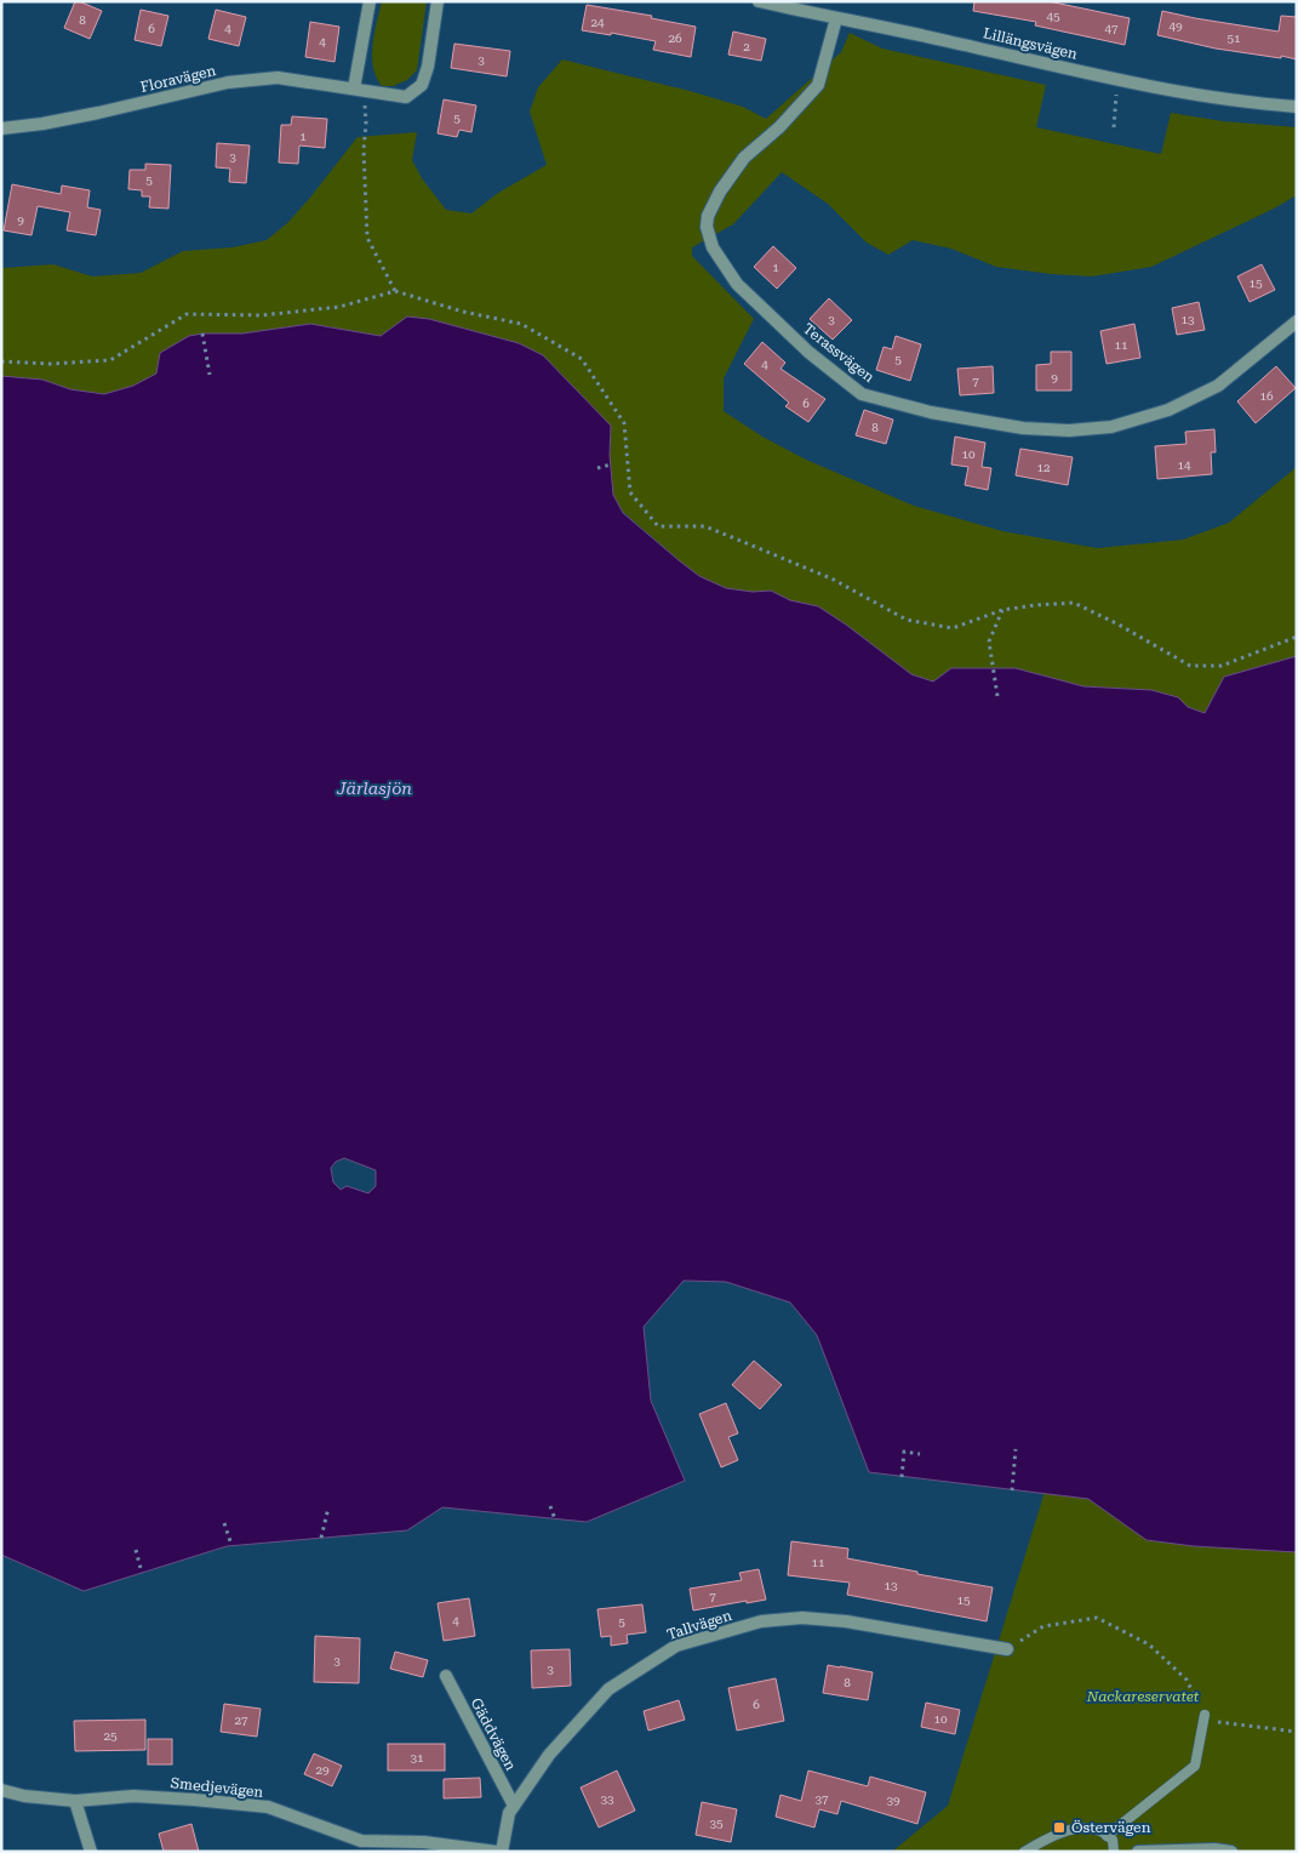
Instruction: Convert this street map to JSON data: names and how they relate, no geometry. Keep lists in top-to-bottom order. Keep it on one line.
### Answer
{"streets":{"street":["Lillängsvägen","Floravägen","Terassvägen","Tallvägen","Gäddvägen","Smedjevägen"]},"crossings":[["Lillängsvägen","Terassvägen"],["Tallvägen","Gäddvägen"]],"water":["Järlasjön"],"parks":["Nackareservatet"],"places":{"transit":["Östervägen"]},"house_numbers":["45","8","24","49","6","4","47","26","51","4","2","3","5","1","3","5","9","1","15","3","13","11","5","4","9","7","16","6","8","10","14","12","11","13","7","15","4","5","3","3","8","6","10","27","25","31","29","33","37","39","35"]}
